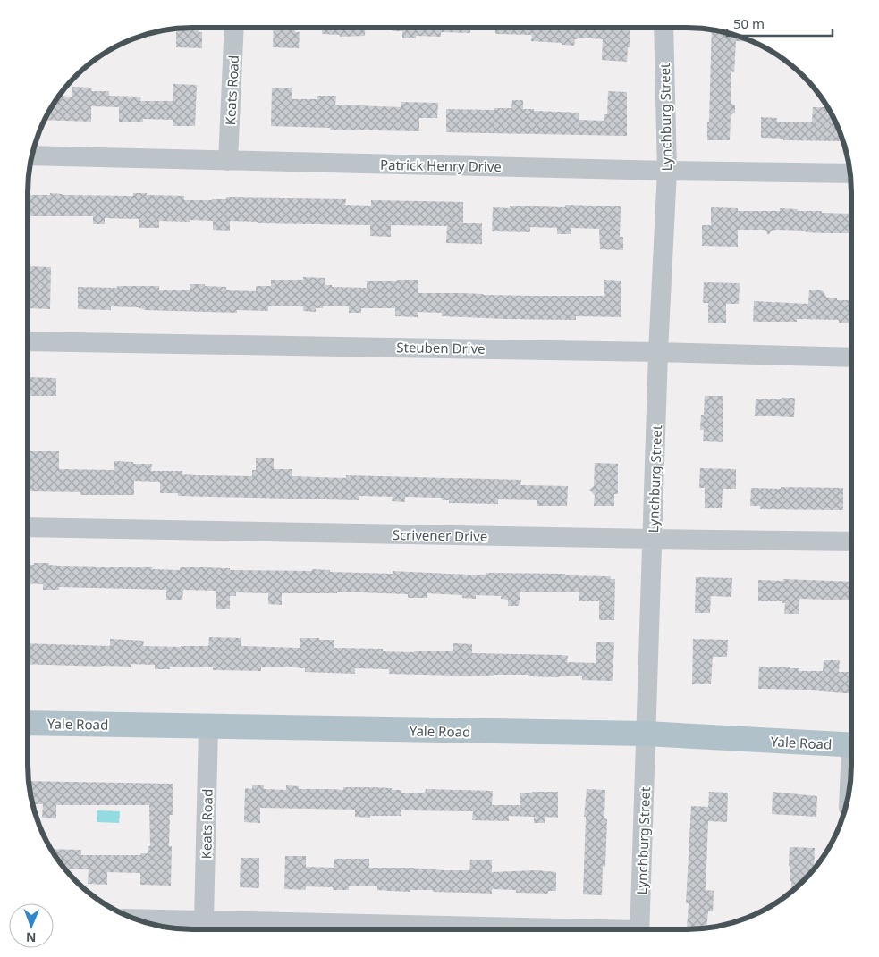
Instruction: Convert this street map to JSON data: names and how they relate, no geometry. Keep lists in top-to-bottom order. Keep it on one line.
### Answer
{"streets":{"main road":["Yale Road"],"street":["Keats Road","Lynchburg Street","Patrick Henry Drive","Steuben Drive","Scrivener Drive"]},"crossings":[["Keats Road","Patrick Henry Drive"],["Keats Road","Yale Road"],["Lynchburg Street","Patrick Henry Drive"],["Lynchburg Street","Steuben Drive"],["Lynchburg Street","Scrivener Drive"],["Lynchburg Street","Yale Road"]],"scale_bar":"50 m","north":"bottom"}
